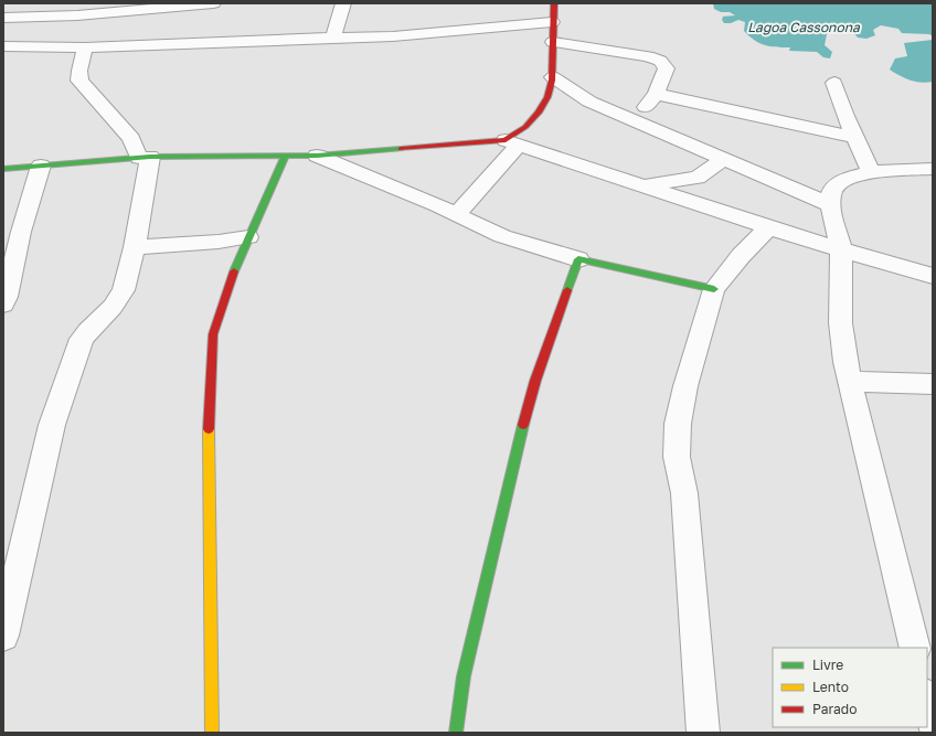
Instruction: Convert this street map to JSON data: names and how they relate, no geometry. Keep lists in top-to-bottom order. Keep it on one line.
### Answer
{"water":["Lagoa Cassonona"],"legend":["Livre","Lento","Parado"]}
